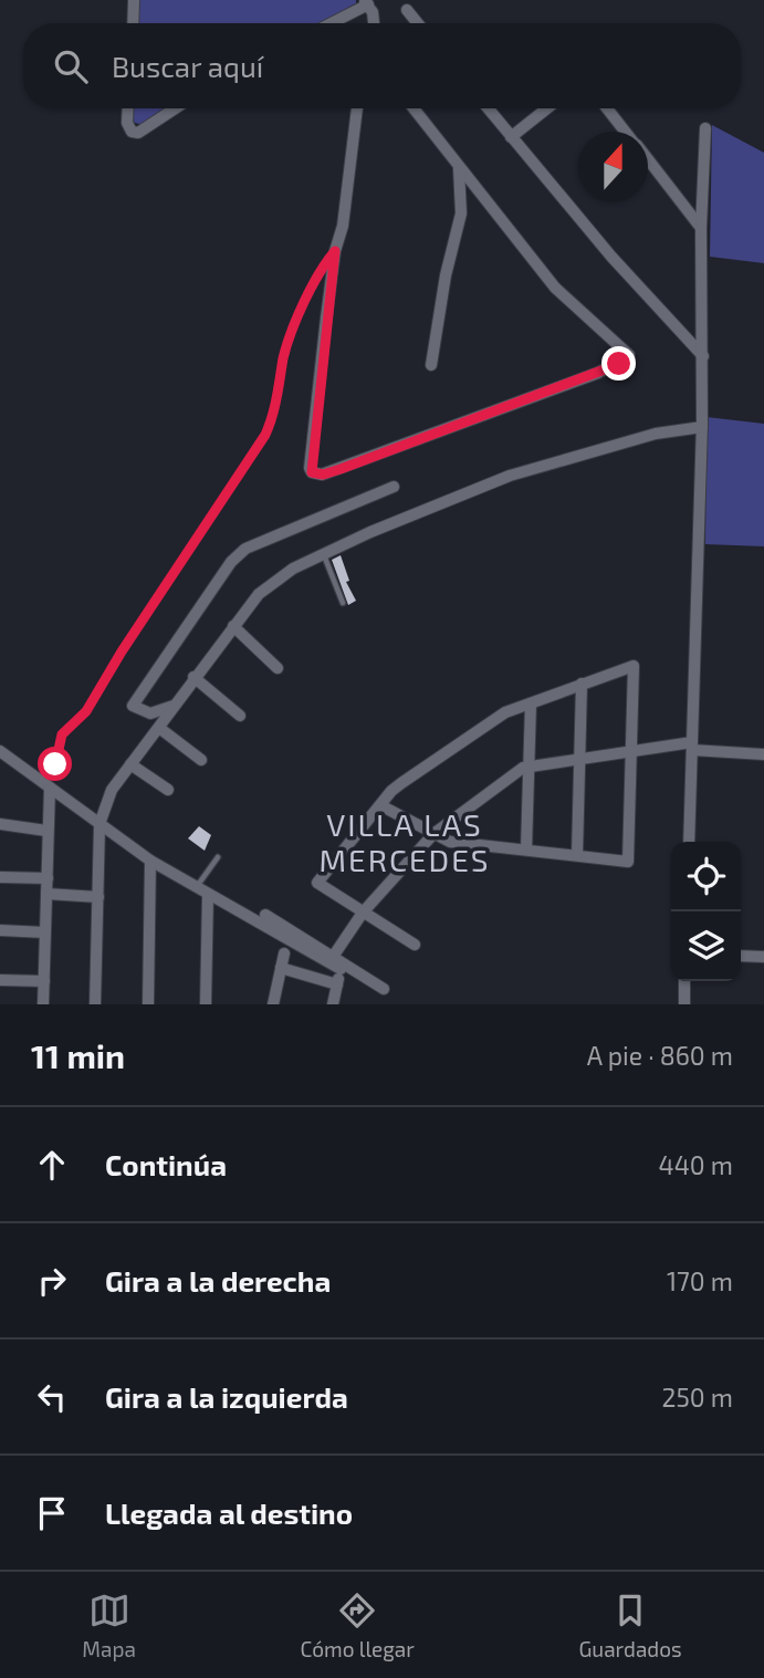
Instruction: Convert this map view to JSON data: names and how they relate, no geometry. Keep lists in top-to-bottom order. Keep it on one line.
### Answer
{"districts":["VILLA LAS MERCEDES"],"north":"top","page":{"search":"Buscar aquí","heading":["11 min","A pie · 860 m"],"list":[["Continúa","440 m"],["Gira a la derecha","170 m"],["Gira a la izquierda","250 m"],"Llegada al destino"],"nav":["Mapa","Cómo llegar","Guardados"]}}
